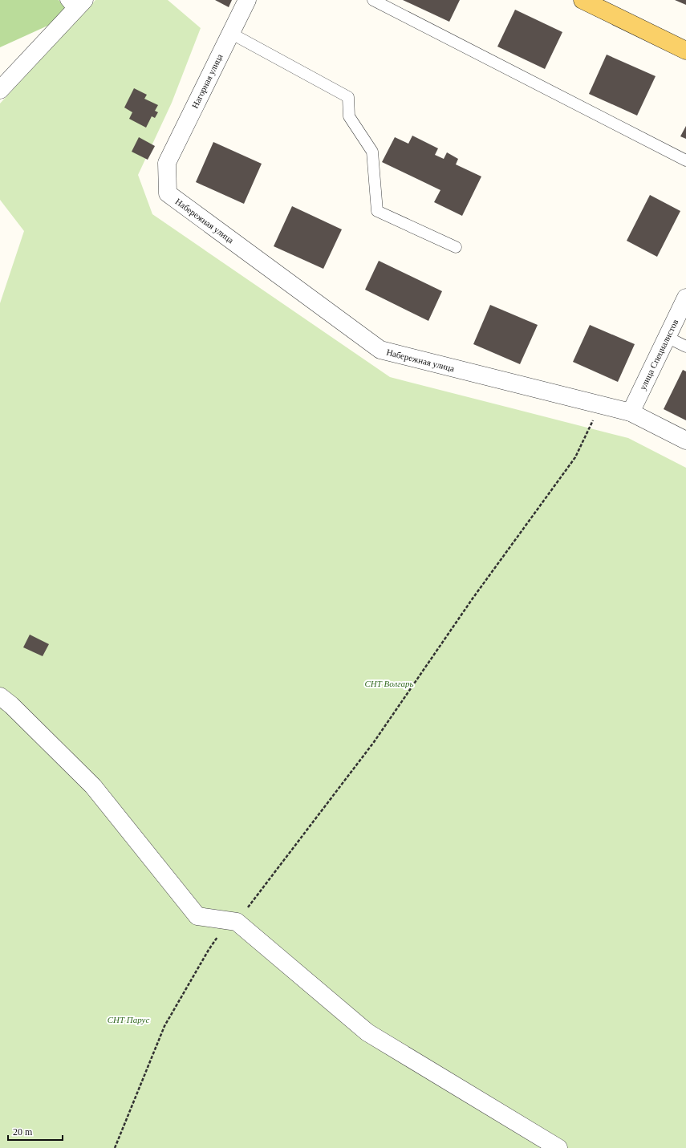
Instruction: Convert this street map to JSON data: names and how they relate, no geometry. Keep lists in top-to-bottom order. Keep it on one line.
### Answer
{"streets":{"street":["Нагорная улица","Набережная улица","улица Специалистов"]},"crossings":[["Нагорная улица","Набережная улица"],["Набережная улица","улица Специалистов"]],"parks":["СНТ Волгарь","СНТ Парус"],"scale_bar":"20 m"}
